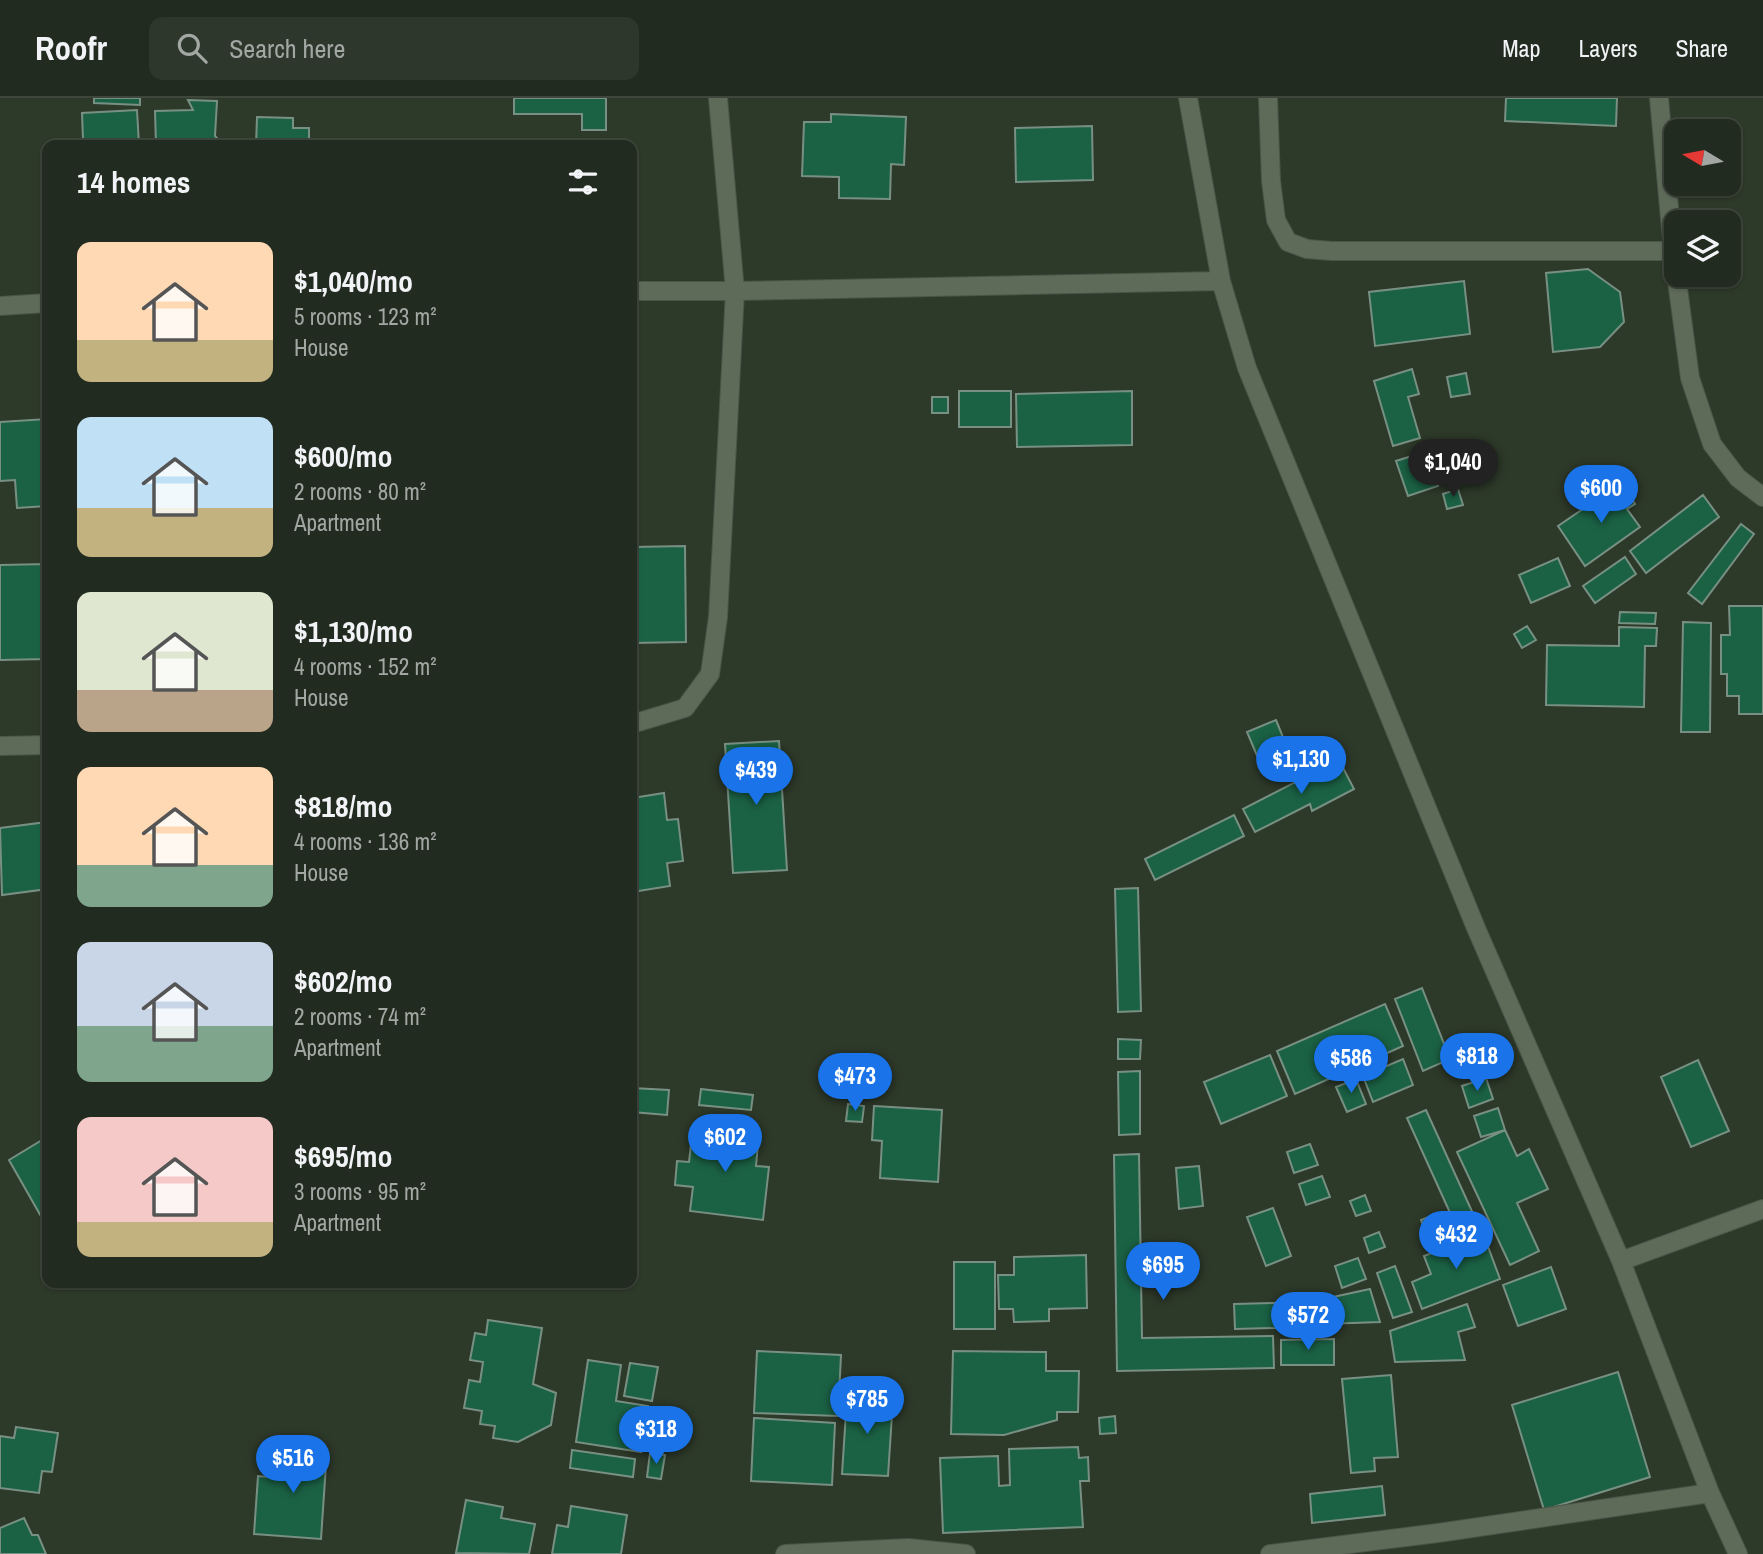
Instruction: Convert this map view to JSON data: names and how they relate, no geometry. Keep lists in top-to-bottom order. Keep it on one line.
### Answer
{"north":"left","page":{"header":"Roofr","search":"Search here","nav":["Map","Layers","Share"],"heading":"14 homes","list":[{"name":"$1,040/mo","note":"5 rooms · 123 m² · House"},{"name":"$600/mo","note":"2 rooms · 80 m² · Apartment"},{"name":"$1,130/mo","note":"4 rooms · 152 m² · House"},{"name":"$818/mo","note":"4 rooms · 136 m² · House"},{"name":"$602/mo","note":"2 rooms · 74 m² · Apartment"},{"name":"$695/mo","note":"3 rooms · 95 m² · Apartment"}],"price":["$1,040","$600","$1,130","$439","$818","$586","$473","$602","$432","$695","$572","$785","$318","$516"]}}
